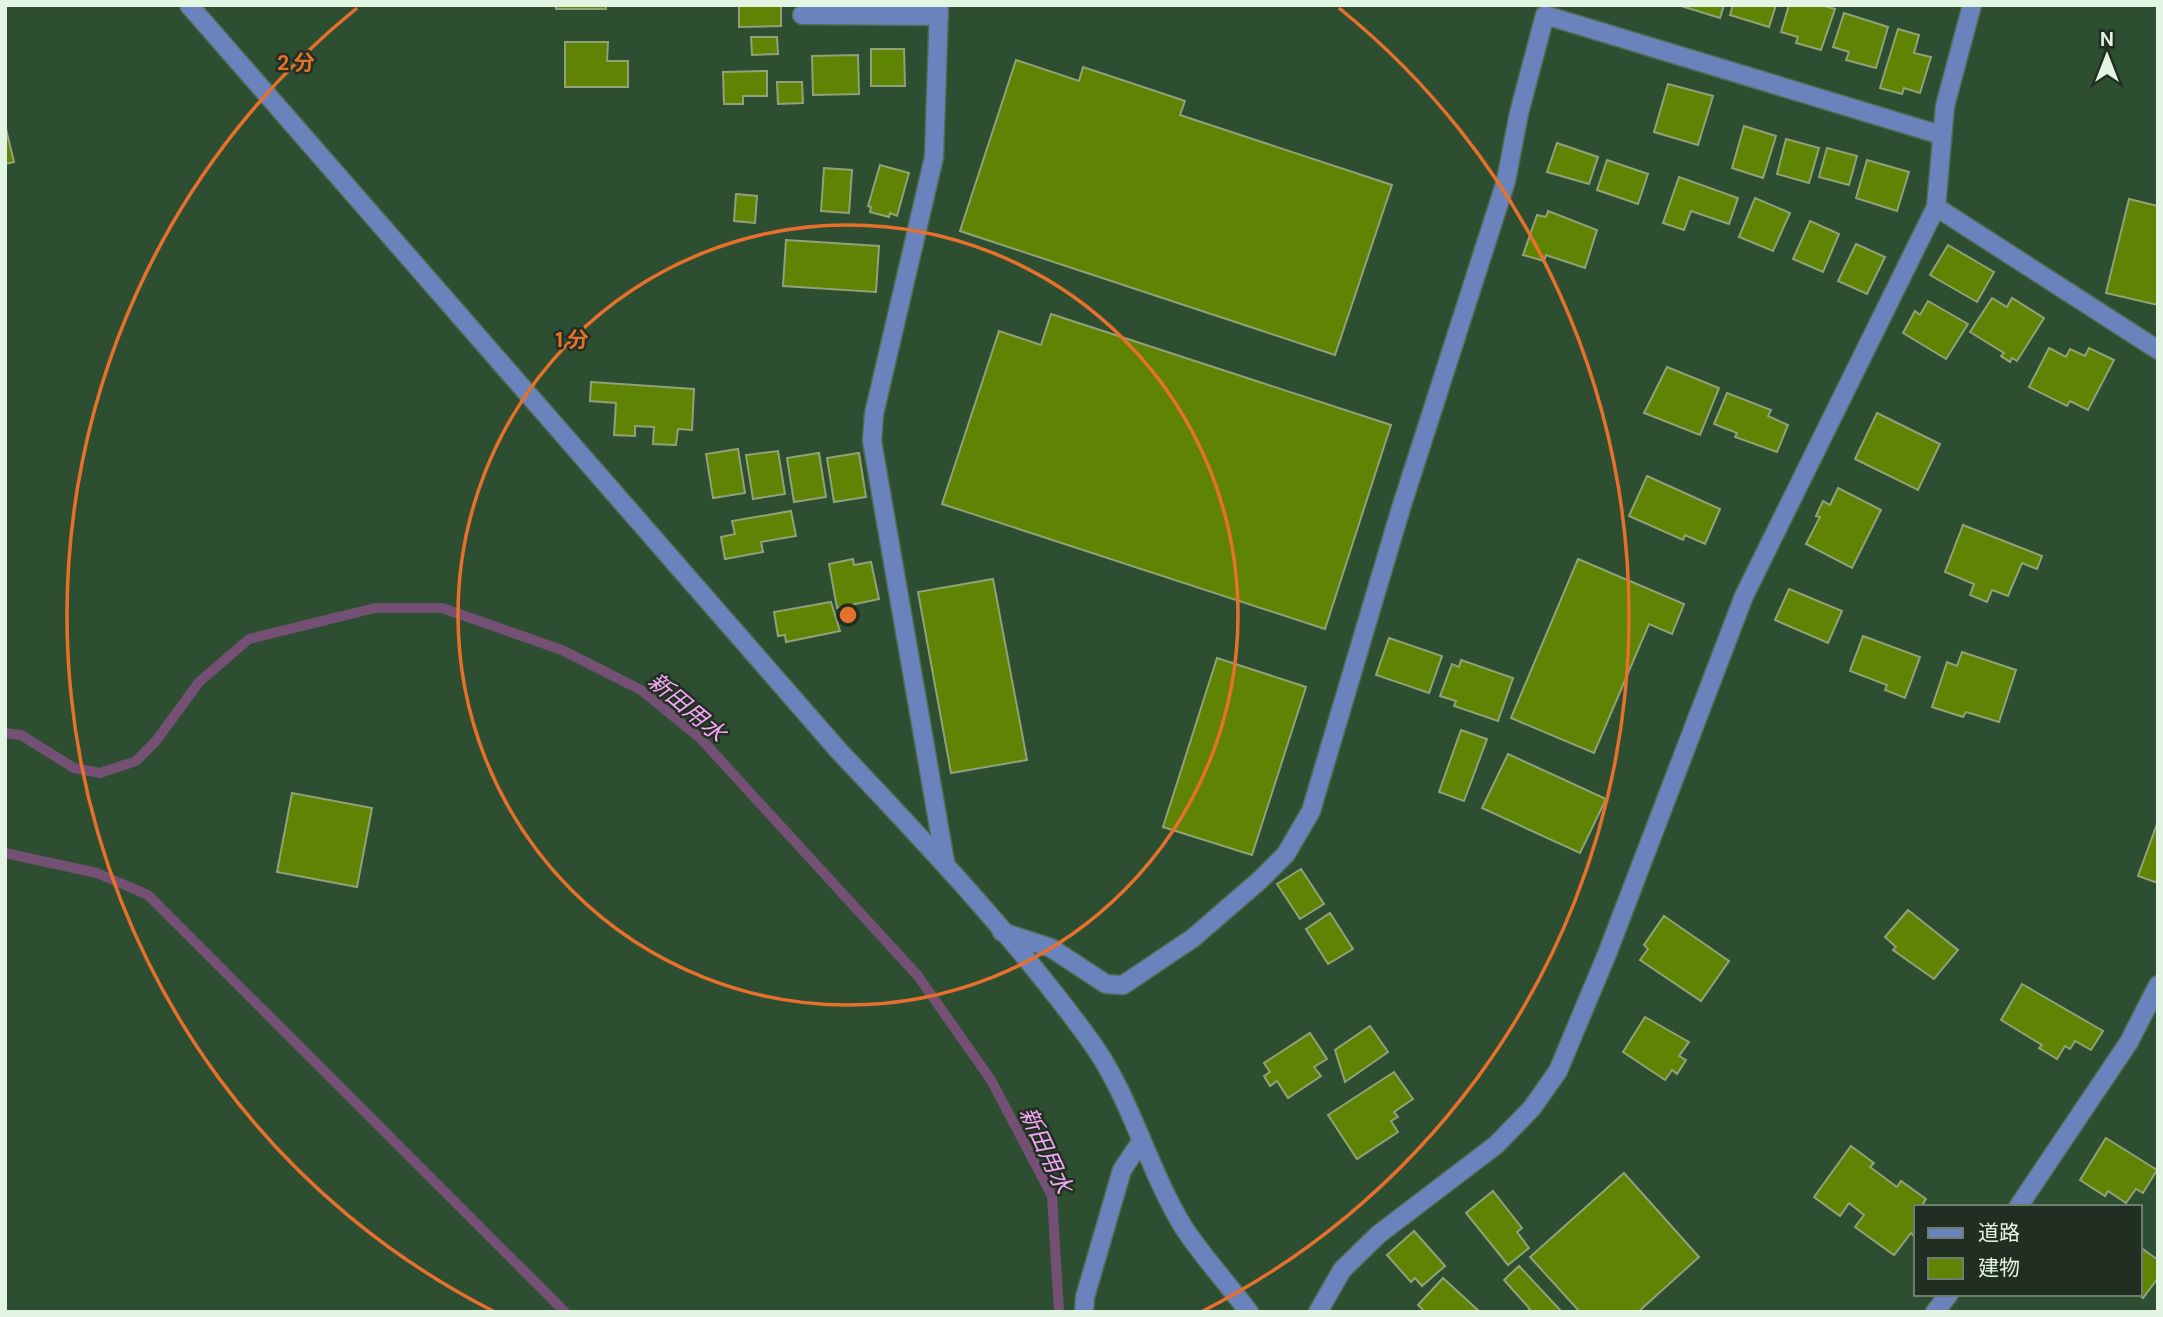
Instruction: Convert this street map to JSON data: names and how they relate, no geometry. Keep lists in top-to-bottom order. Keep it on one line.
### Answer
{"water":["新田用水"],"legend":["道路","建物"],"north":"top","rings":["2 分","1 分"]}
